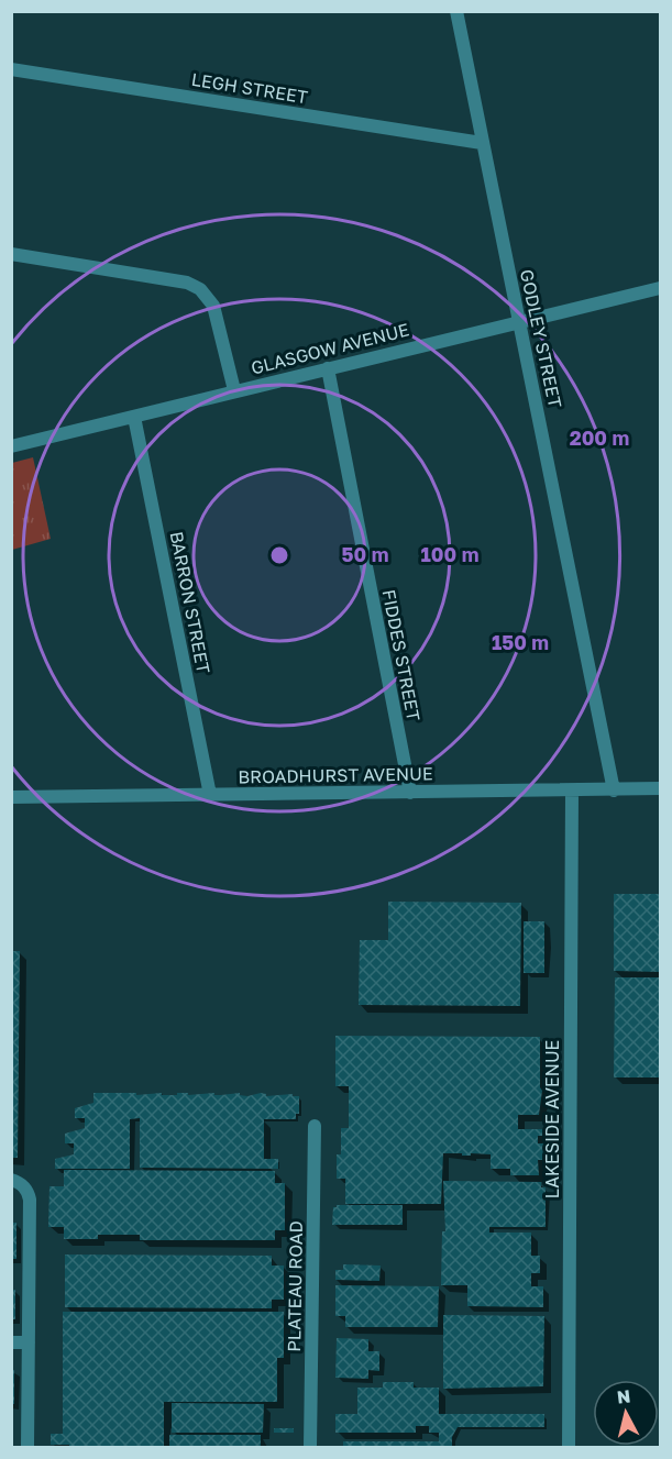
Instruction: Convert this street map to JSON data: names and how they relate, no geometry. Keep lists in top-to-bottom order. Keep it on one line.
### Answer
{"streets":{"street":["LEGH STREET","GODLEY STREET","GLASGOW AVENUE","BARRON STREET","FIDDES STREET","BROADHURST AVENUE","LAKESIDE AVENUE","PLATEAU ROAD"]},"crossings":[["LEGH STREET","GODLEY STREET"],["GODLEY STREET","GLASGOW AVENUE"],["GODLEY STREET","BROADHURST AVENUE"],["GLASGOW AVENUE","BARRON STREET"],["GLASGOW AVENUE","FIDDES STREET"],["BARRON STREET","BROADHURST AVENUE"],["FIDDES STREET","BROADHURST AVENUE"],["BROADHURST AVENUE","LAKESIDE AVENUE"]],"north":"top","rings":["200 m","50 m","100 m","150 m"]}
